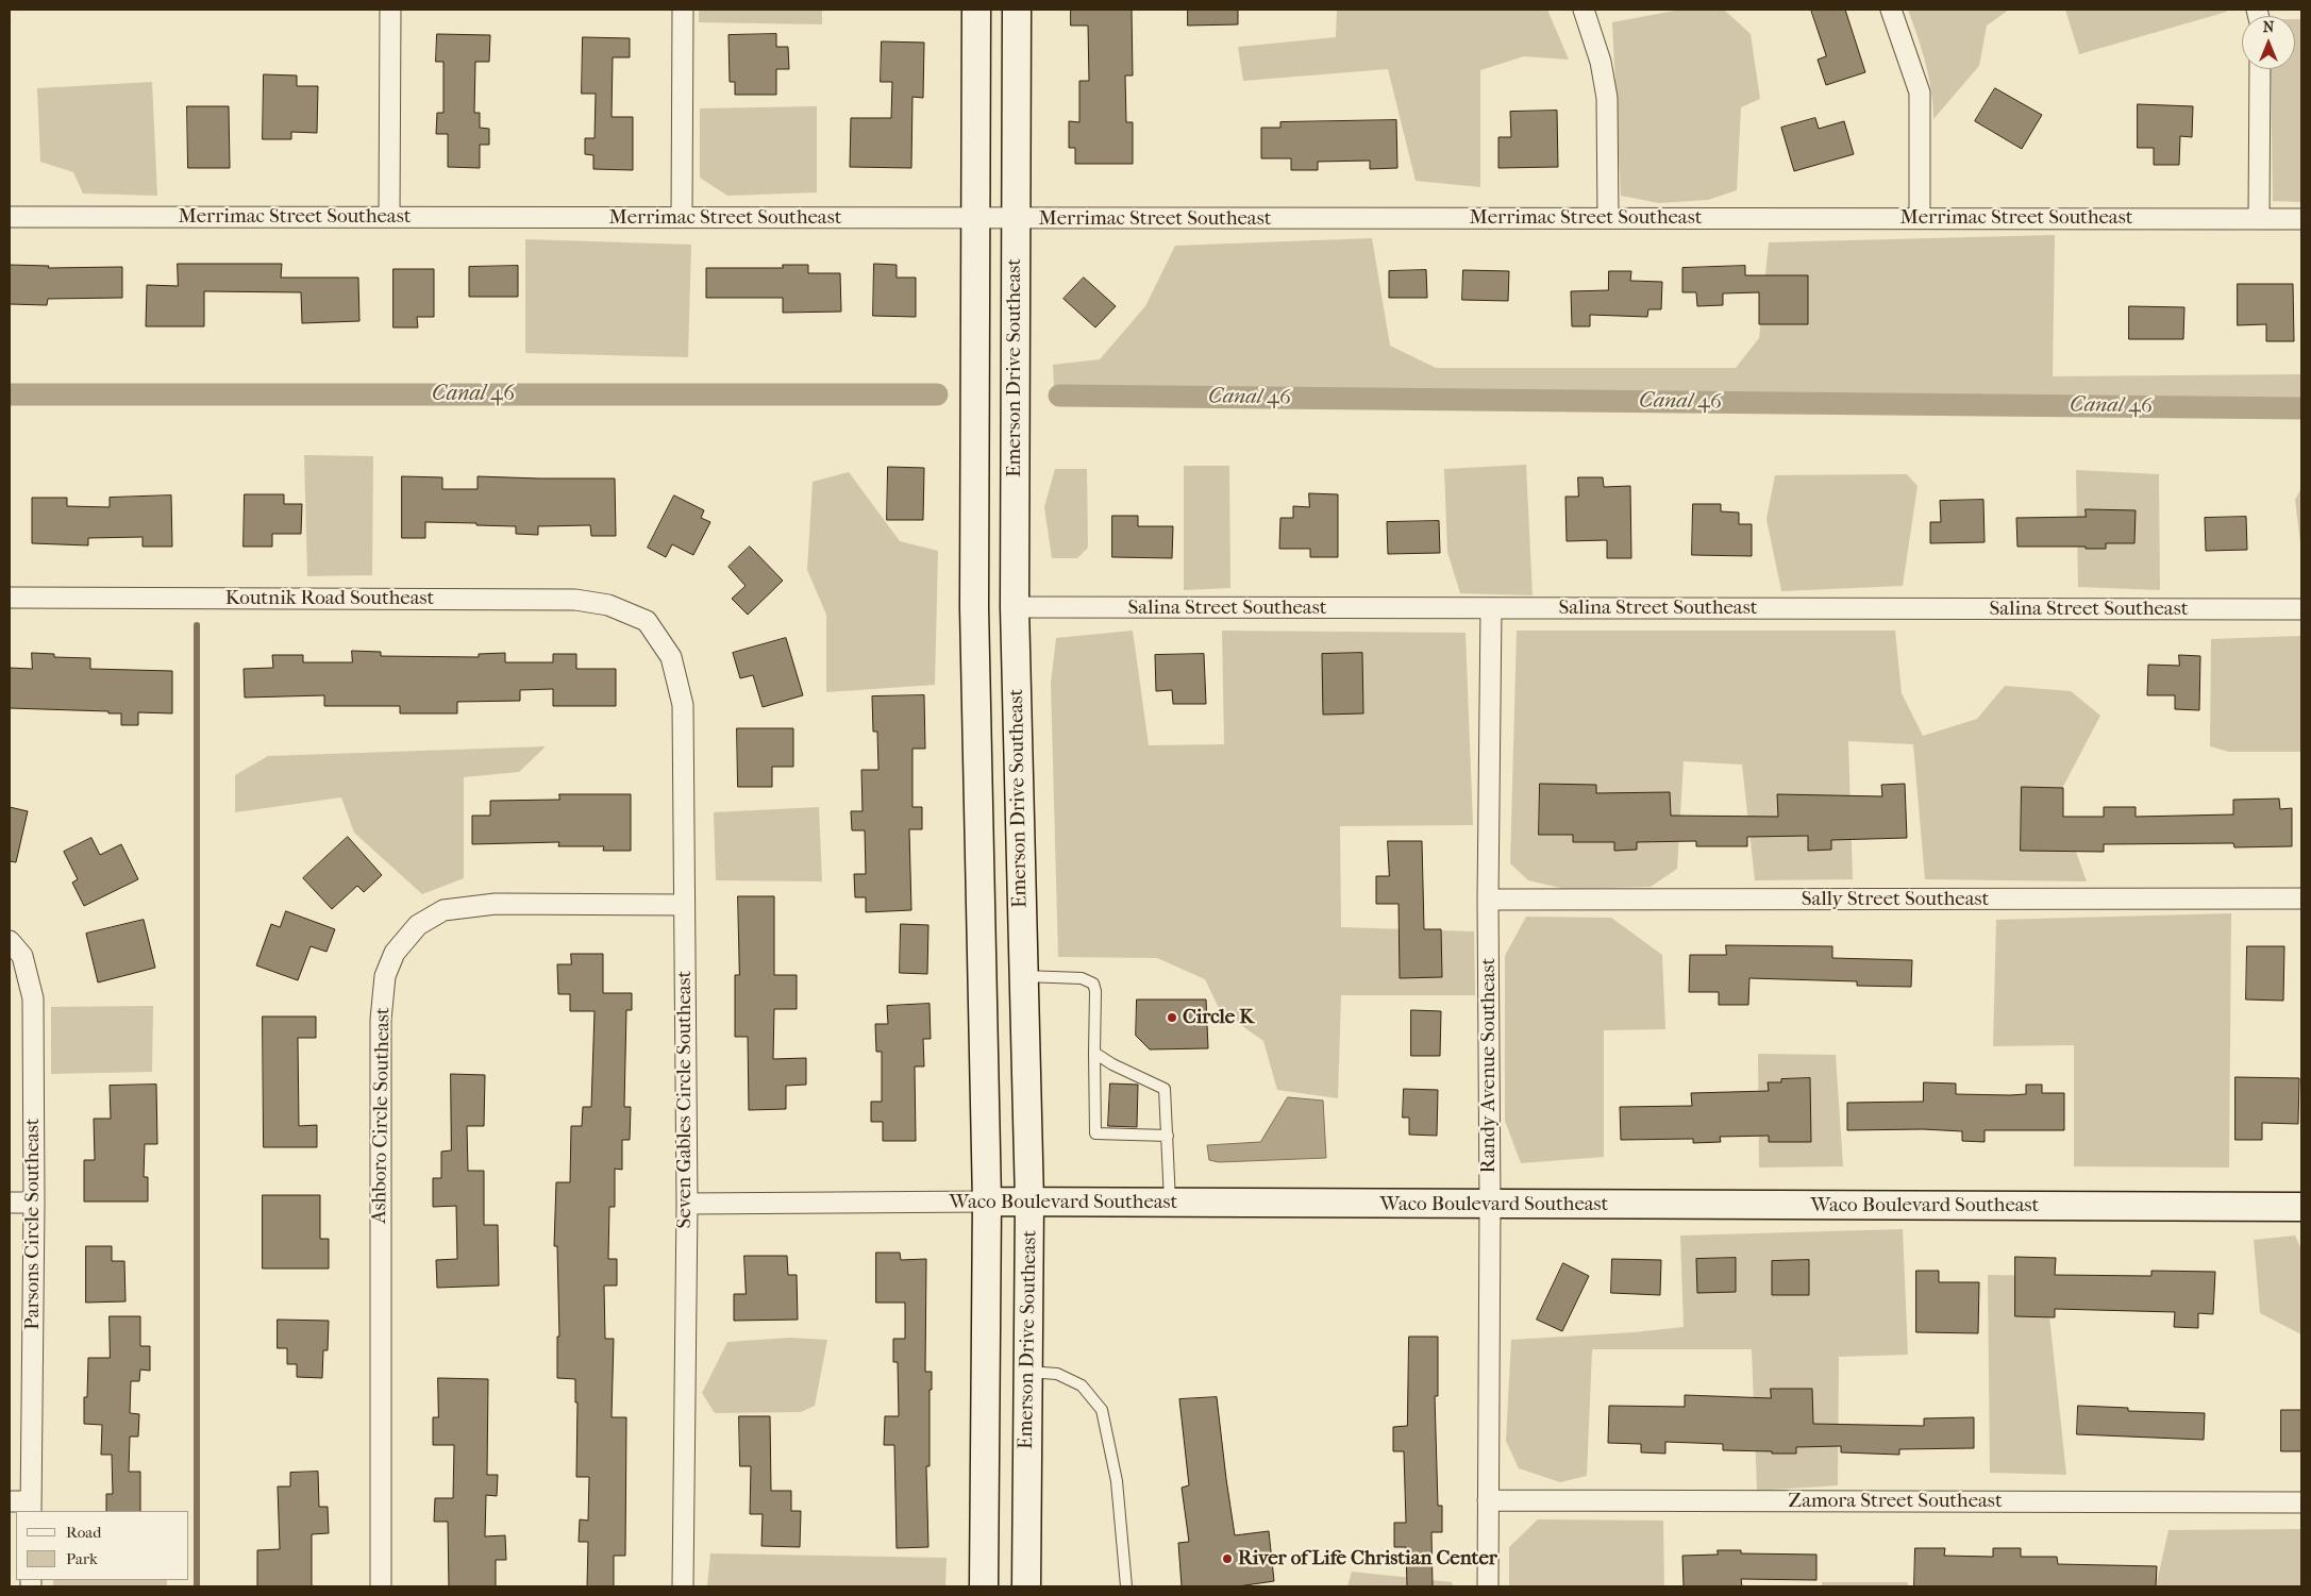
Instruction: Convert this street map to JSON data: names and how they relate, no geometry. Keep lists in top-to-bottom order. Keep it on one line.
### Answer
{"streets":{"street":["Merrimac Street Southeast","Emerson Drive Southeast","Koutnik Road Southeast","Salina Street Southeast","Sally Street Southeast","Randy Avenue Southeast","Seven Gables Circle Southeast","Ashboro Circle Southeast","Waco Boulevard Southeast","Parsons Circle Southeast","Zamora Street Southeast"]},"crossings":[["Merrimac Street Southeast","Emerson Drive Southeast"],["Emerson Drive Southeast","Salina Street Southeast"],["Emerson Drive Southeast","Waco Boulevard Southeast"],["Koutnik Road Southeast","Seven Gables Circle Southeast"],["Salina Street Southeast","Randy Avenue Southeast"],["Sally Street Southeast","Randy Avenue Southeast"],["Randy Avenue Southeast","Waco Boulevard Southeast"],["Randy Avenue Southeast","Zamora Street Southeast"],["Seven Gables Circle Southeast","Ashboro Circle Southeast"],["Seven Gables Circle Southeast","Waco Boulevard Southeast"]],"water":["Canal 46"],"places":["Circle K","River of Life Christian Center"],"legend":["Road","Park"],"north":"top"}
